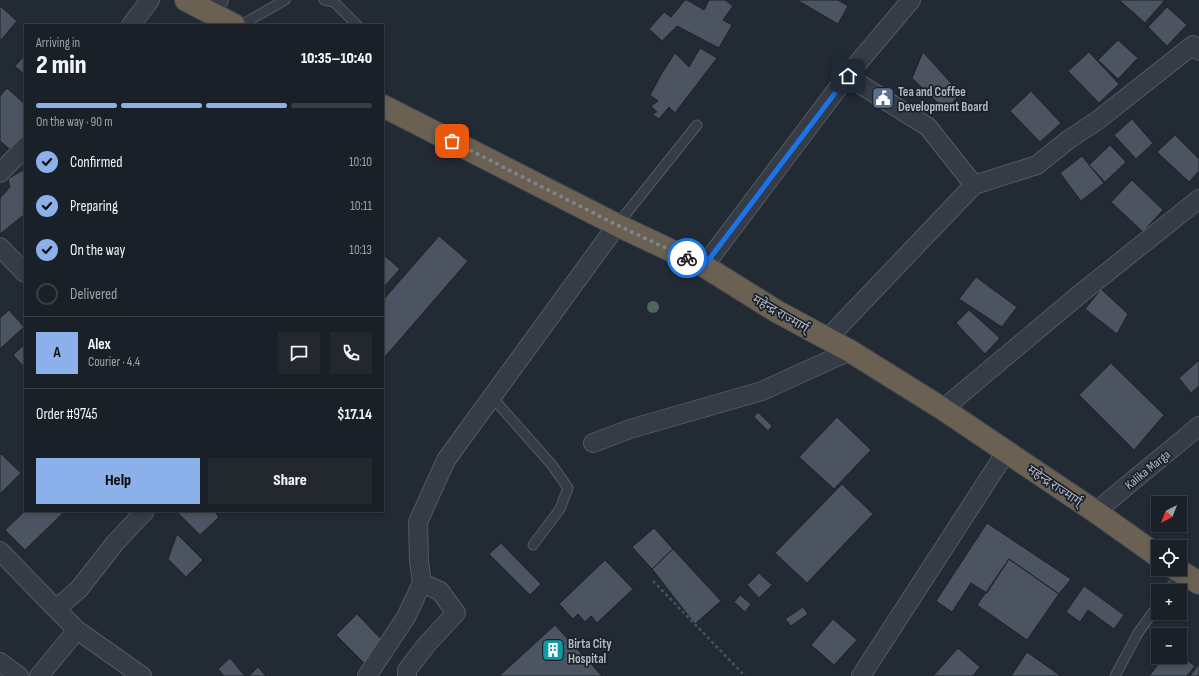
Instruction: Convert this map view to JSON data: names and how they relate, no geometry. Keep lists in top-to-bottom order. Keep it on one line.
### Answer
{"streets":{"highway":["महेन्द्र राज्मार्ग्"],"street":["Kalika Marga"]},"crossings":[["महेन्द्र राज्मार्ग्","Kalika Marga"]],"places":{"public building":["Tea and Coffee Development Board"],"building":["Birta City Hospital"]},"north":"bottom left","page":{"heading":["2 min","Arriving in","10:35–10:40"],"panel":["Alex","Courier · 4.4","Order #9745","$17.14"],"bar":"On the way · 90 m","list":[["Confirmed","10:10"],["Preparing","10:11"],["On the way","10:13"],"Delivered"],"round":"A","buttons":["Help","Share"],"map_buttons":["+","−"]}}
